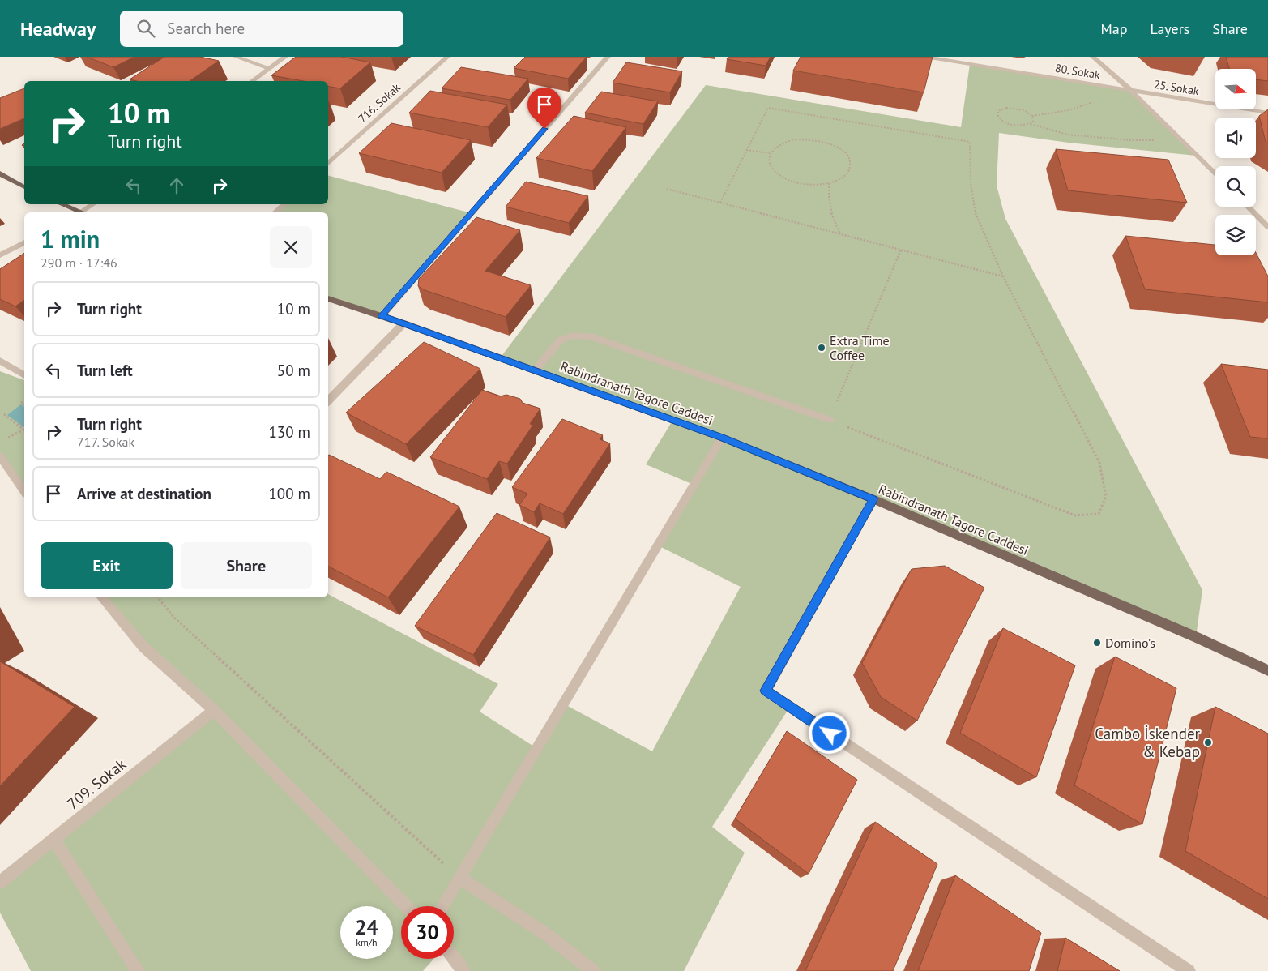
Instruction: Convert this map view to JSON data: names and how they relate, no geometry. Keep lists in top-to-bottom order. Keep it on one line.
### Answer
{"streets":{"main road":["Rabindranath Tagore Caddesi"],"street":["80. Sokak","25. Sokak","716. Sokak","709. Sokak"]},"crossings":[["80. Sokak","25. Sokak"]],"places":["Extra Time Coffee","Domino's","Cambo İskender & Kebap"],"north":"right","page":{"header":"Headway","search":"Search here","nav":["Map","Layers","Share"],"turn":["10 m","Turn right"],"heading":["1 min","290 m · 17:46"],"list":[{"name":"Turn right","value":"10 m"},{"name":"Turn left","value":"50 m"},{"name":"Turn right","note":"717. Sokak","value":"130 m"},{"name":"Arrive at destination","value":"100 m"}],"buttons":["Exit","Share"],"speed":"24 km/h","limit":"30"}}
